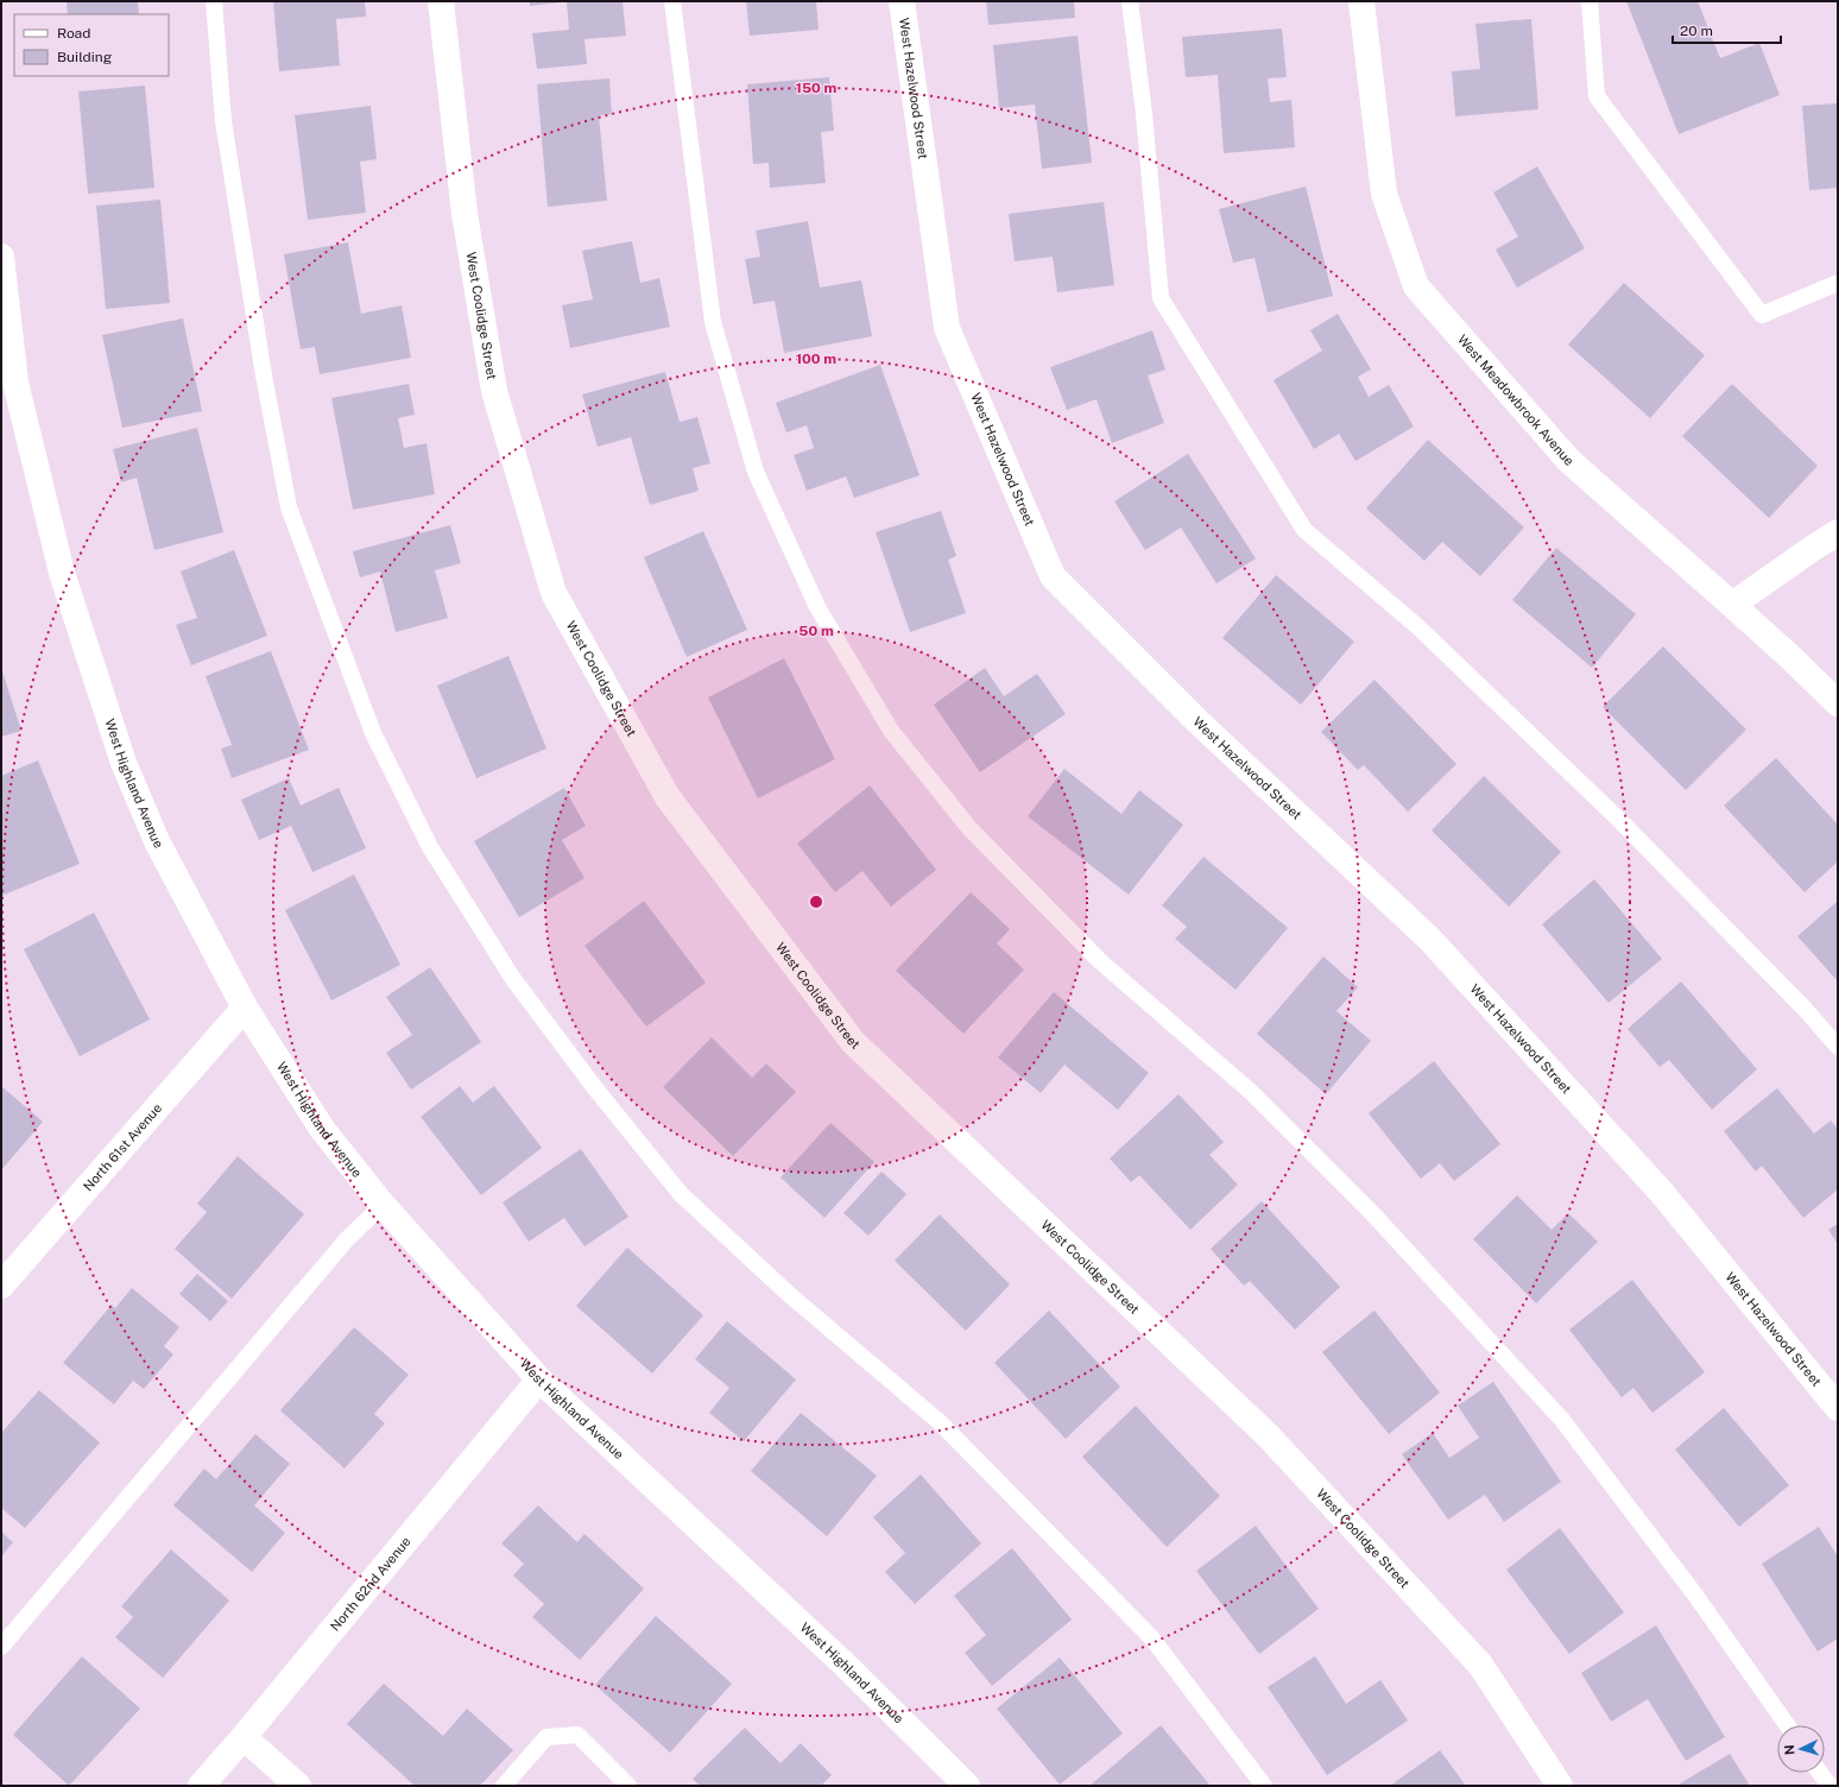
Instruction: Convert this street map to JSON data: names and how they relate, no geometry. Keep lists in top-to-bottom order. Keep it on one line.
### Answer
{"streets":{"street":["West Hazelwood Street","West Coolidge Street","West Meadowbrook Avenue","West Highland Avenue","North 61st Avenue","North 62nd Avenue"]},"crossings":[["West Highland Avenue","North 61st Avenue"],["West Highland Avenue","North 62nd Avenue"]],"legend":["Road","Building"],"scale_bar":"20 m","north":"left","rings":["150 m","100 m","50 m"]}
